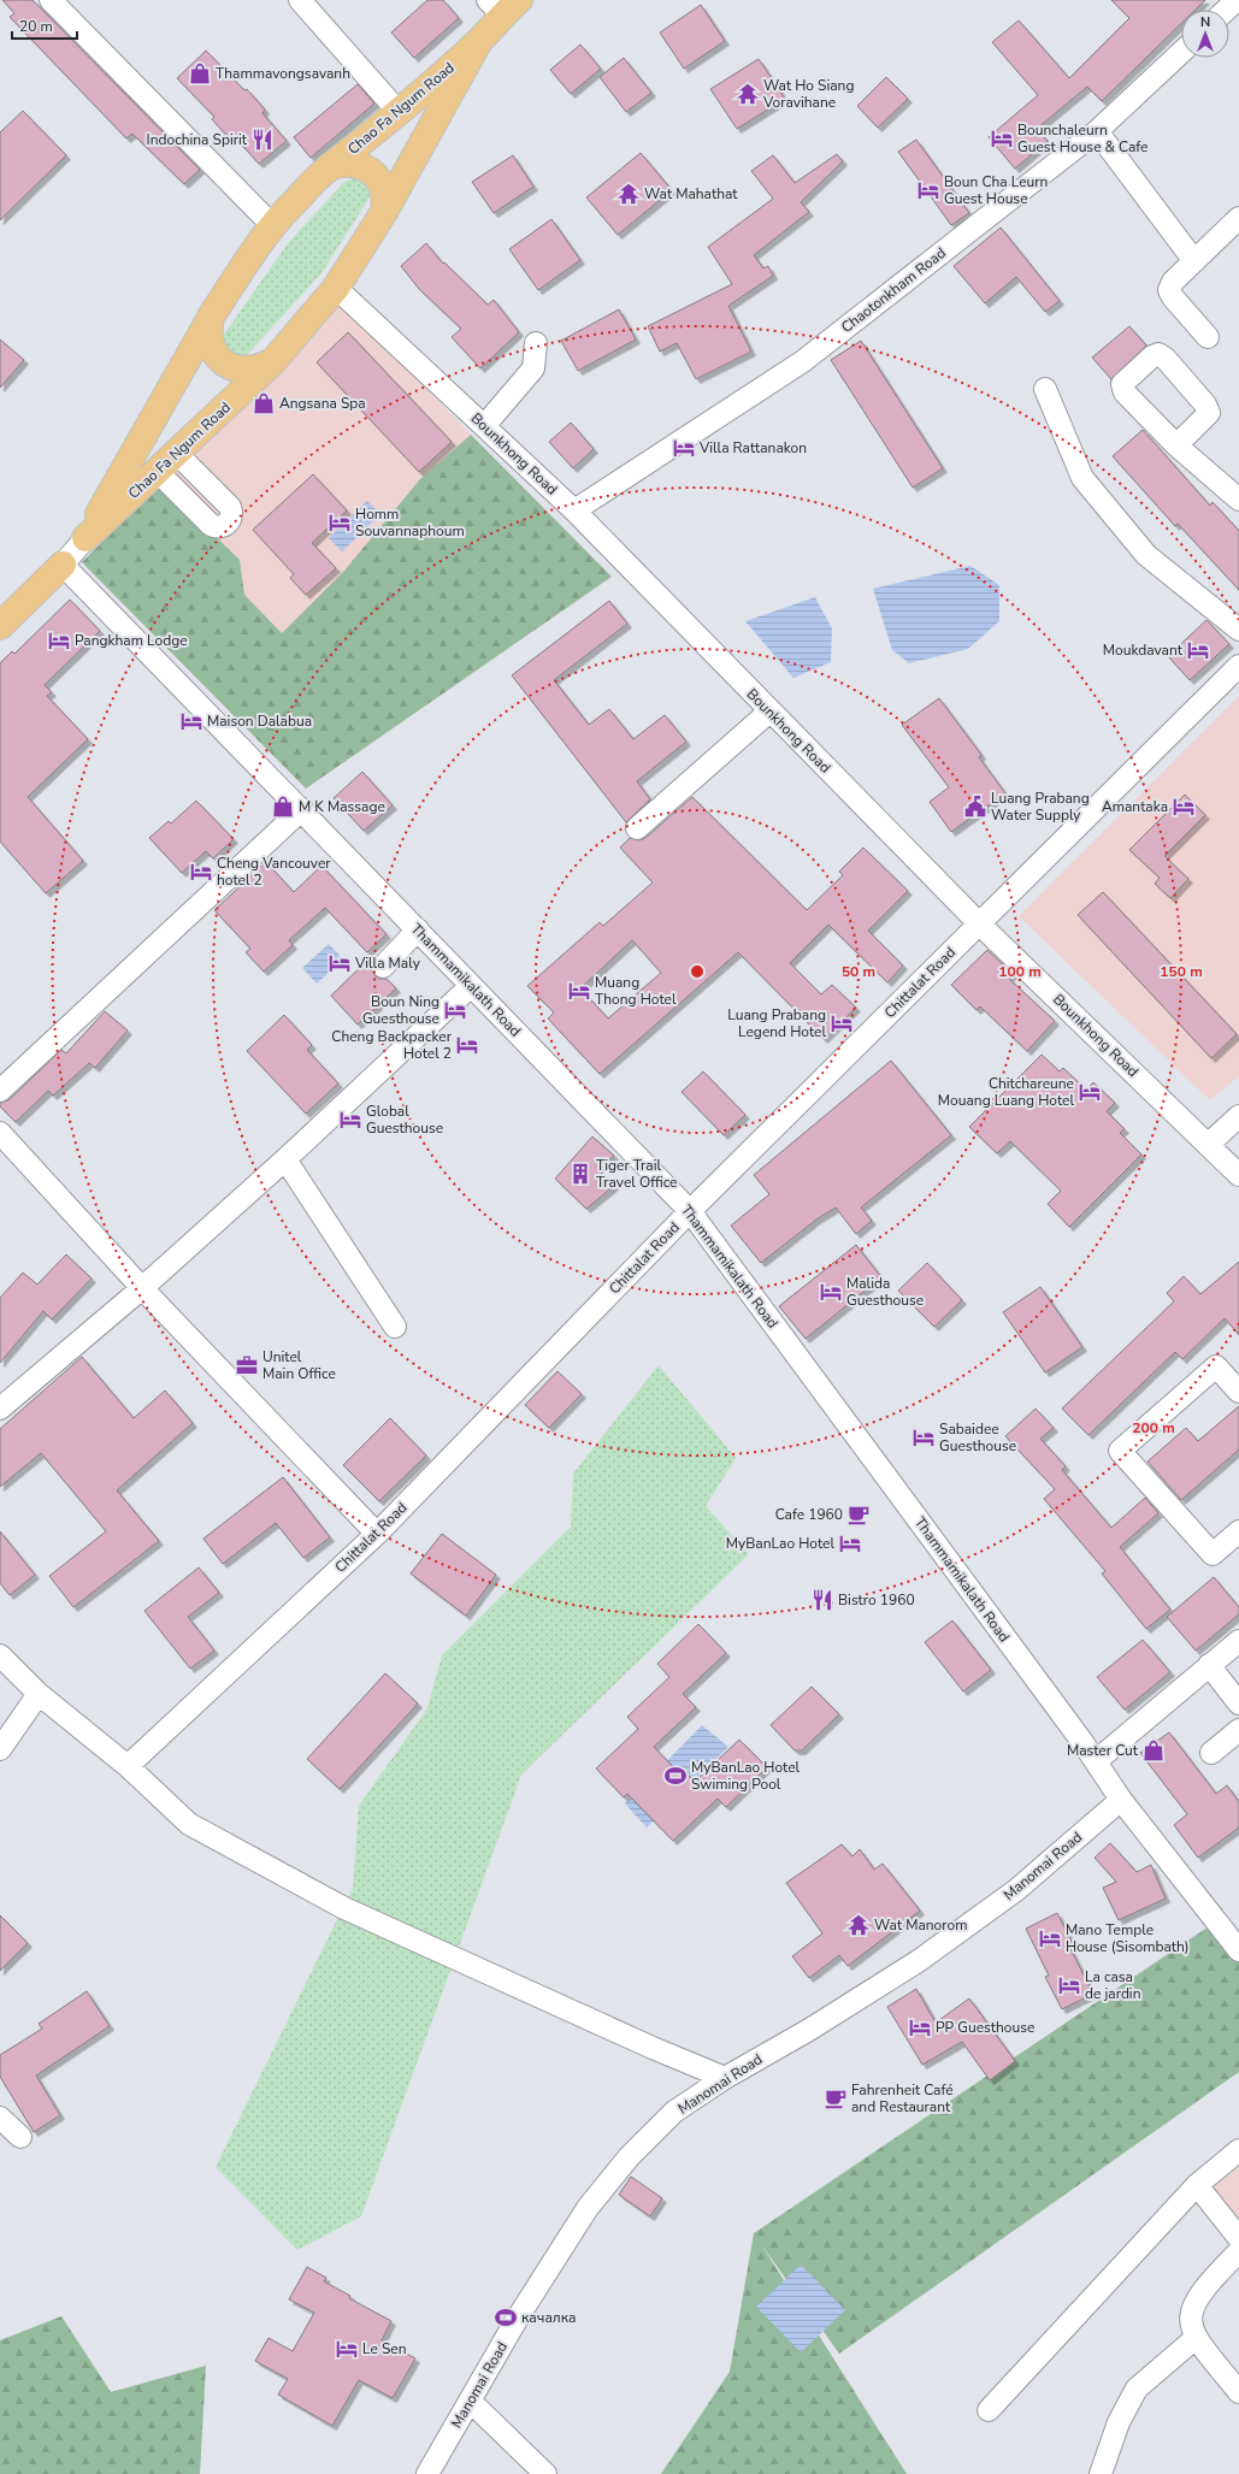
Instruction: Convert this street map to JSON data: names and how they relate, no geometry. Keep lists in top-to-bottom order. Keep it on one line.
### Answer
{"streets":{"main road":["Chao Fa Ngum Road"],"street":["Chaotonkham Road","Bounkhong Road","Thammamikalath Road","Chittalat Road","Manomai Road"]},"crossings":[["Chao Fa Ngum Road","Bounkhong Road"],["Chao Fa Ngum Road","Thammamikalath Road"],["Chaotonkham Road","Bounkhong Road"],["Bounkhong Road","Chittalat Road"],["Thammamikalath Road","Chittalat Road"],["Thammamikalath Road","Manomai Road"]],"places":{"shop":["Thammavongsavanh","Angsana Spa","M K Massage","Master Cut"],"temple":["Wat Ho Siang Voravihane","Wat Mahathat","Wat Manorom"],"hotel":["Bounchaleurn Guest House & Cafe","Boun Cha Leurn Guest House","Villa Rattanakon","Homm Souvannaphoum","Pangkham Lodge","Moukdavant","Maison Dalabua","Amantaka","Cheng Vancouver hotel 2","Villa Maly","Muang Thong Hotel","Boun Ning Guesthouse","Luang Prabang Legend Hotel","Cheng Backpacker Hotel 2","Chitchareune Mouang Luang Hotel","Global Guesthouse","Malida Guesthouse","Sabaidee Guesthouse","MyBanLao Hotel","Mano Temple House (Sisombath)","La casa de jardin","PP Guesthouse","Le Sen"],"restaurant":["Indochina Spirit","Bistro 1960"],"public building":["Luang Prabang Water Supply"],"building":["Tiger Trail Travel Office"],"office":["Unitel Main Office"],"cafe":["Cafe 1960","Fahrenheit Café and Restaurant"],"sports":["MyBanLao Hotel Swiming Pool","качалка"]},"scale_bar":"20 m","north":"top","rings":["50 m","100 m","150 m","200 m"]}
